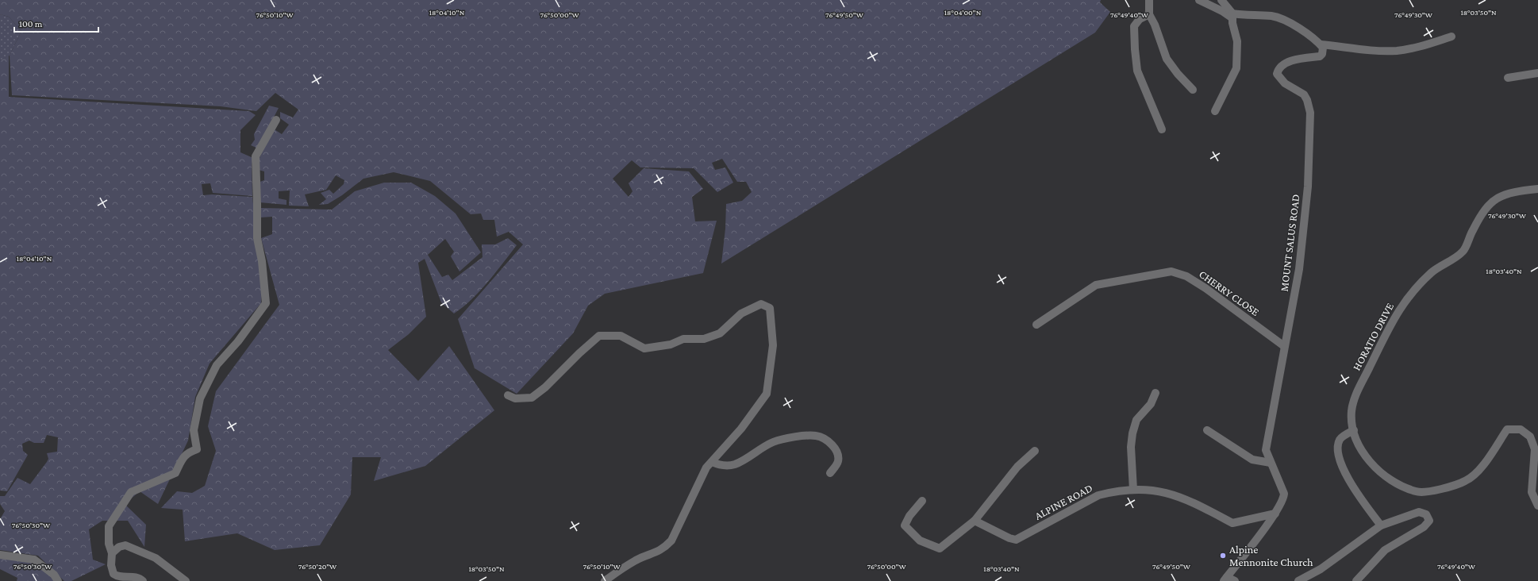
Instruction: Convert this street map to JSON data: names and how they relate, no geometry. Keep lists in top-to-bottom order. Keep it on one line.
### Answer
{"streets":{"street":["MOUNT SALUS ROAD","CHERRY CLOSE","HORATIO DRIVE","ALPINE ROAD"]},"crossings":[["MOUNT SALUS ROAD","CHERRY CLOSE"],["MOUNT SALUS ROAD","ALPINE ROAD"]],"places":["Alpine Mennonite Church"],"scale_bar":"100 m","coordinates":["18°04'10\"N","18°04'00\"N","18°03'50\"N","76°50'10\"W","76°50'00\"W","76°49'50\"W","76°49'40\"W","76°49'30\"W","18°03'40\"N","76°50'30\"W","76°50'20\"W"]}
